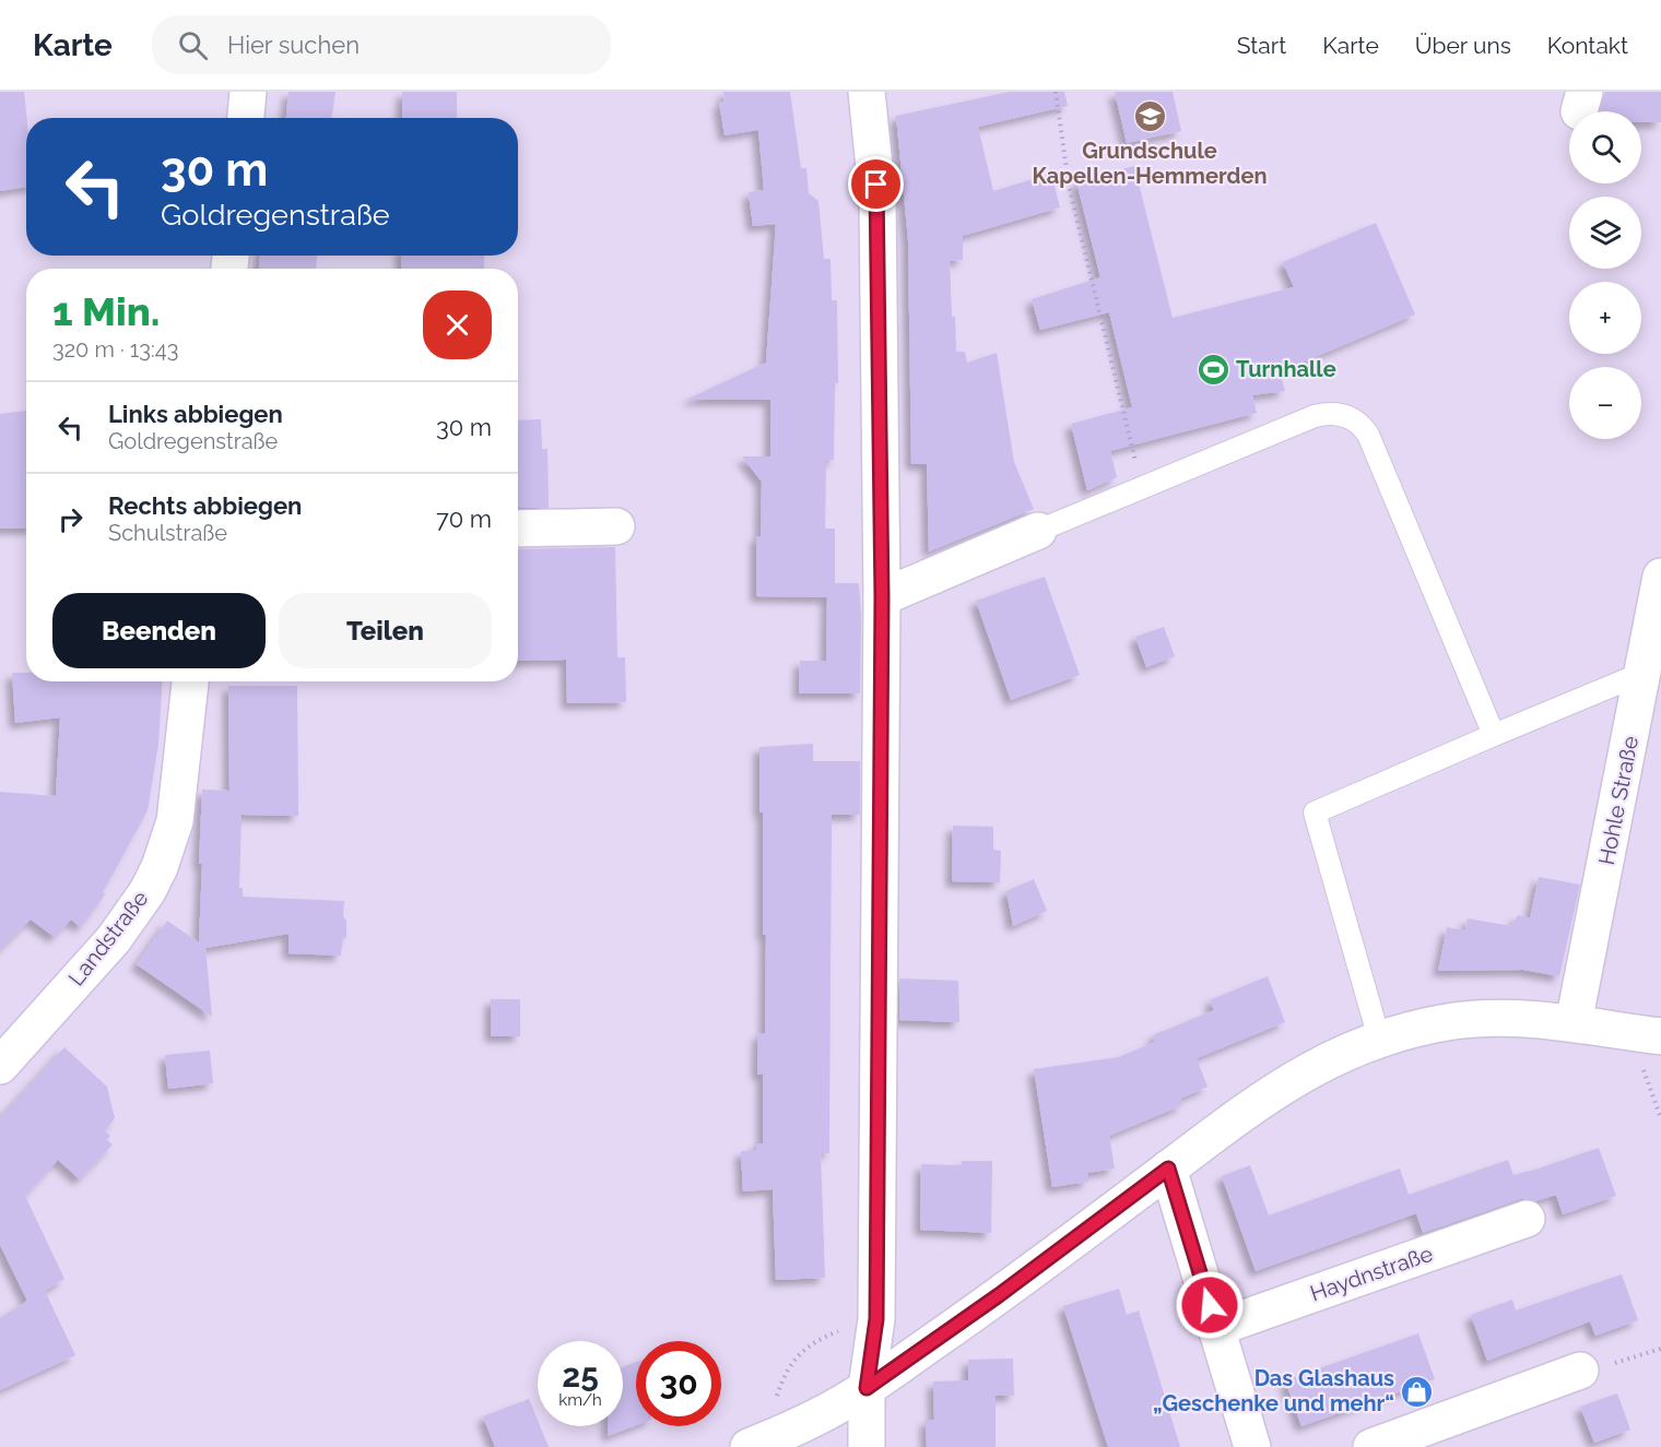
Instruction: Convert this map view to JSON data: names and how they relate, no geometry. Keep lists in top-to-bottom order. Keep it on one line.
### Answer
{"streets":{"street":["Hohle Straße","Landstraße","Haydnstraße"]},"places":{"school or university":["Grundschule Kapellen-Hemmerden"],"sports":["Turnhalle"],"shop":["Das Glashaus „Geschenke und mehr“"]},"page":{"header":"Karte","search":"Hier suchen","nav":["Start","Karte","Über uns","Kontakt"],"map_buttons":["+","−"],"turn":["30 m","Goldregenstraße"],"heading":["1 Min.","320 m · 13:43"],"list":[{"name":"Links abbiegen","note":"Goldregenstraße","value":"30 m"},{"name":"Rechts abbiegen","note":"Schulstraße","value":"70 m"}],"buttons":["Beenden","Teilen"],"speed":"25 km/h","limit":"30"}}
